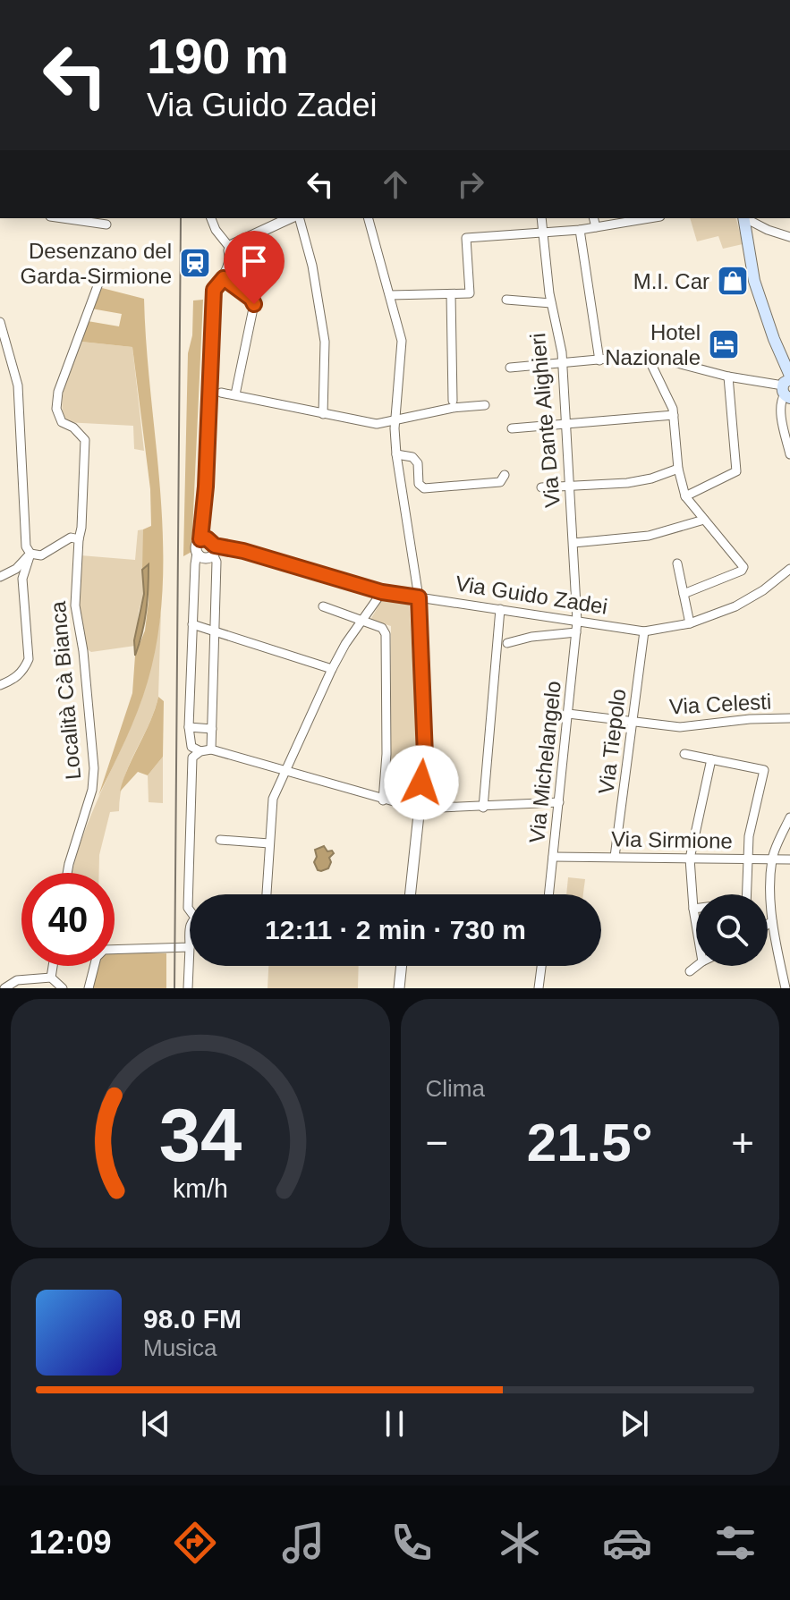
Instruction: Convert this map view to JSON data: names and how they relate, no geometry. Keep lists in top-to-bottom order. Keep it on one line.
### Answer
{"streets":{"street":["Via Dante Alighieri","Via Guido Zadei","Località Cà Bianca","Via Celesti","Via Tiepolo","Via Michelangelo","Via Sirmione"]},"crossings":[["Via Dante Alighieri","Via Guido Zadei"],["Via Dante Alighieri","Via Michelangelo"],["Via Guido Zadei","Via Tiepolo"],["Via Guido Zadei","Via Michelangelo"],["Via Celesti","Via Tiepolo"],["Via Celesti","Via Michelangelo"],["Via Tiepolo","Via Sirmione"],["Via Michelangelo","Via Sirmione"]],"places":{"station":["Desenzano del Garda-Sirmione"],"shop":["M.I. Car"],"hotel":["Hotel Nazionale"]},"page":{"turn":["190 m","Via Guido Zadei"],"limit":"40","trip":"12:11 · 2 min · 730 m","tile":"Clima","heat":["−","21.5°","+"],"song":["98.0 FM","Musica"],"tabs":"12:09","gauge":["34","km/h"]}}
